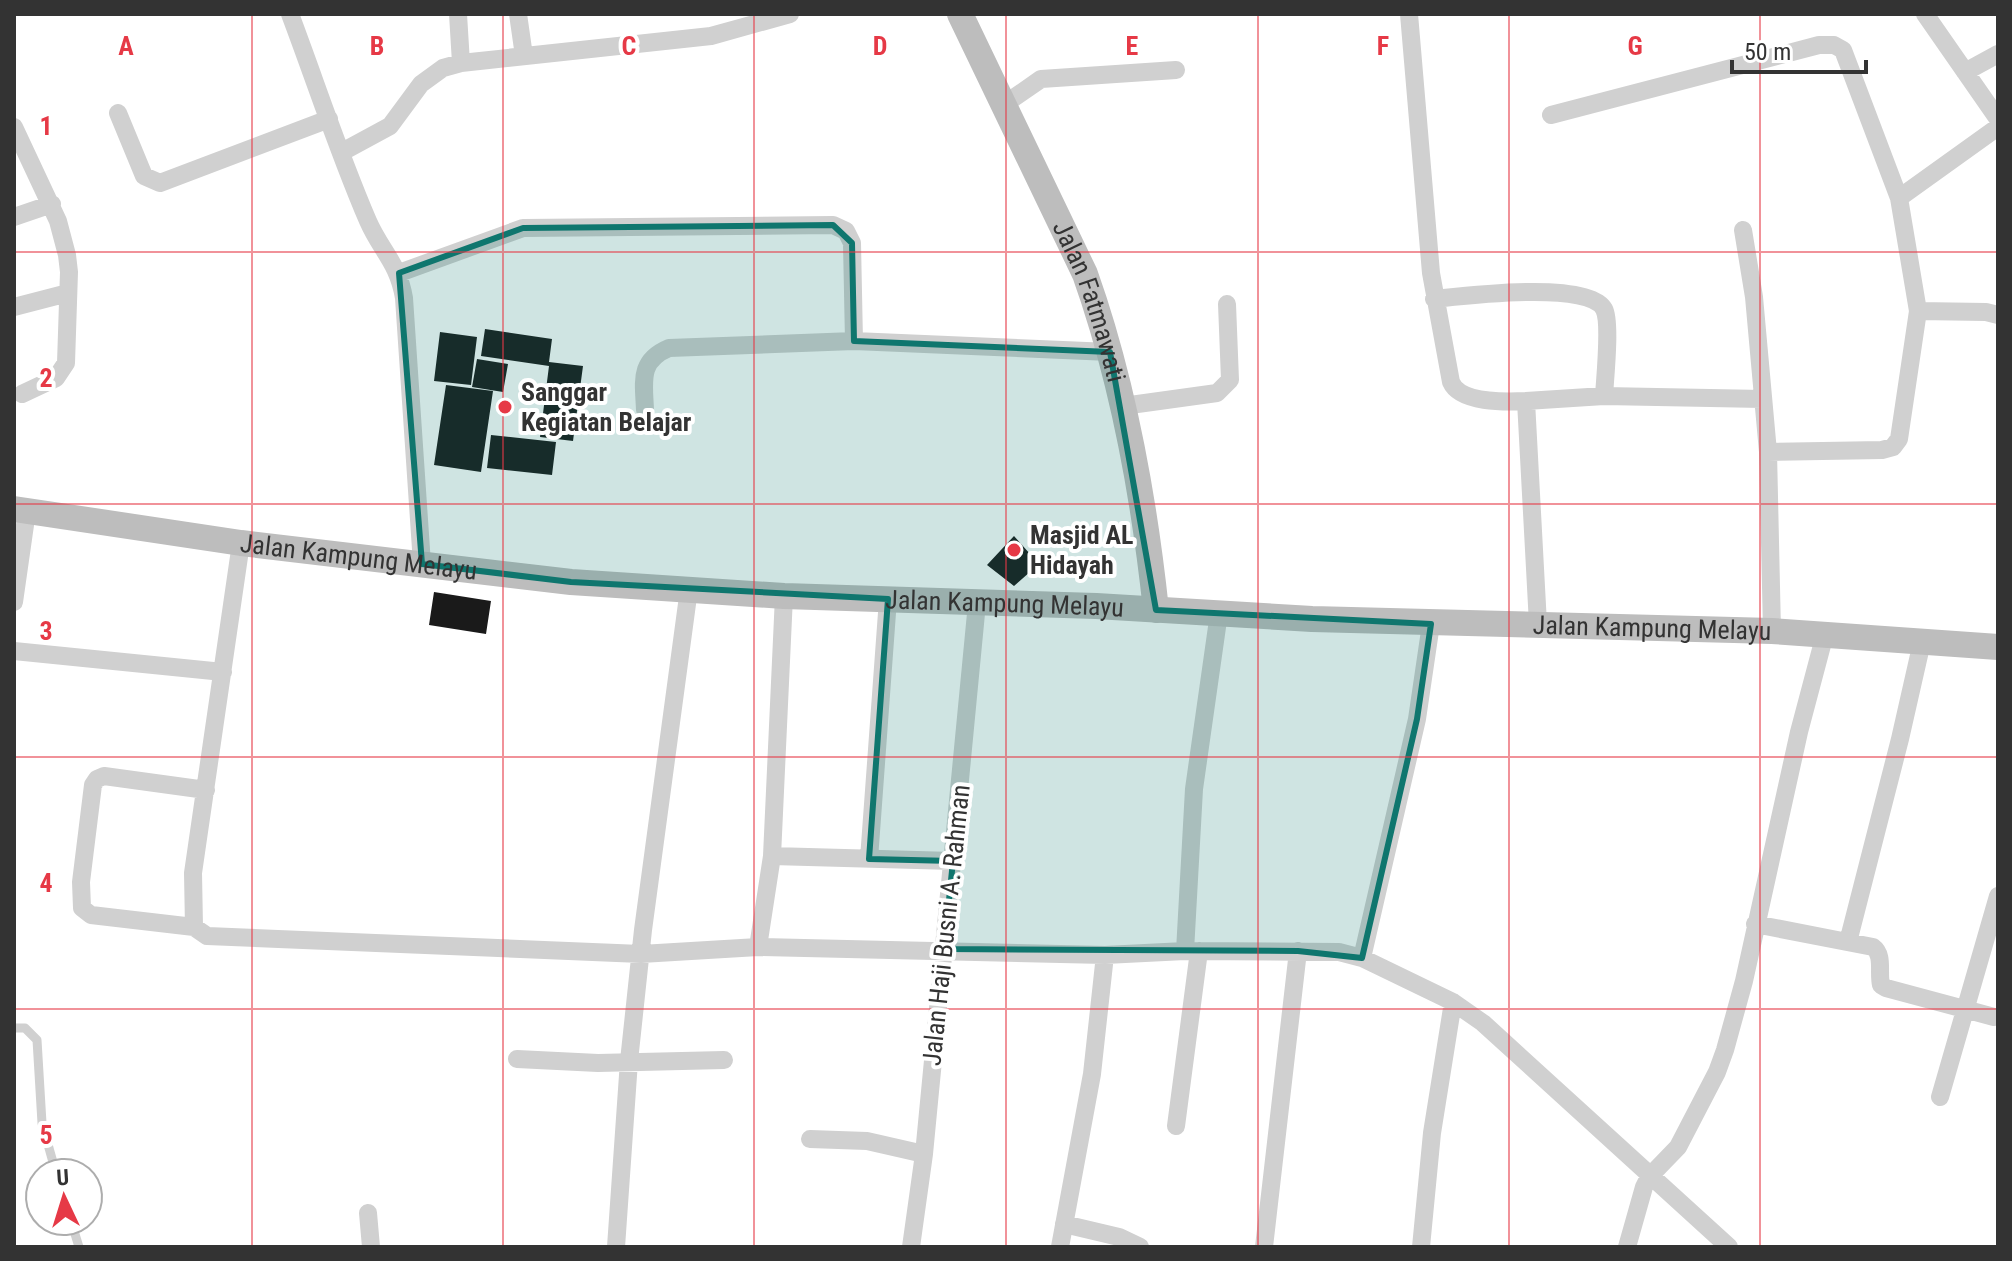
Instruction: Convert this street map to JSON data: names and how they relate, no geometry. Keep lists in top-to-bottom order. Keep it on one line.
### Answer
{"streets":{"main road":["Jalan Fatmawati","Jalan Kampung Melayu"],"street":["Jalan Haji Busni A. Rahman"]},"crossings":[["Jalan Fatmawati","Jalan Kampung Melayu"],["Jalan Kampung Melayu","Jalan Haji Busni A. Rahman"]],"places":["Sanggar Kegiatan Belajar","Masjid AL Hidayah"],"scale_bar":"50 m","north":"top","grid":{"columns":["A","B","C","D","E","F","G"],"rows":["1","2","3","4","5"]}}
